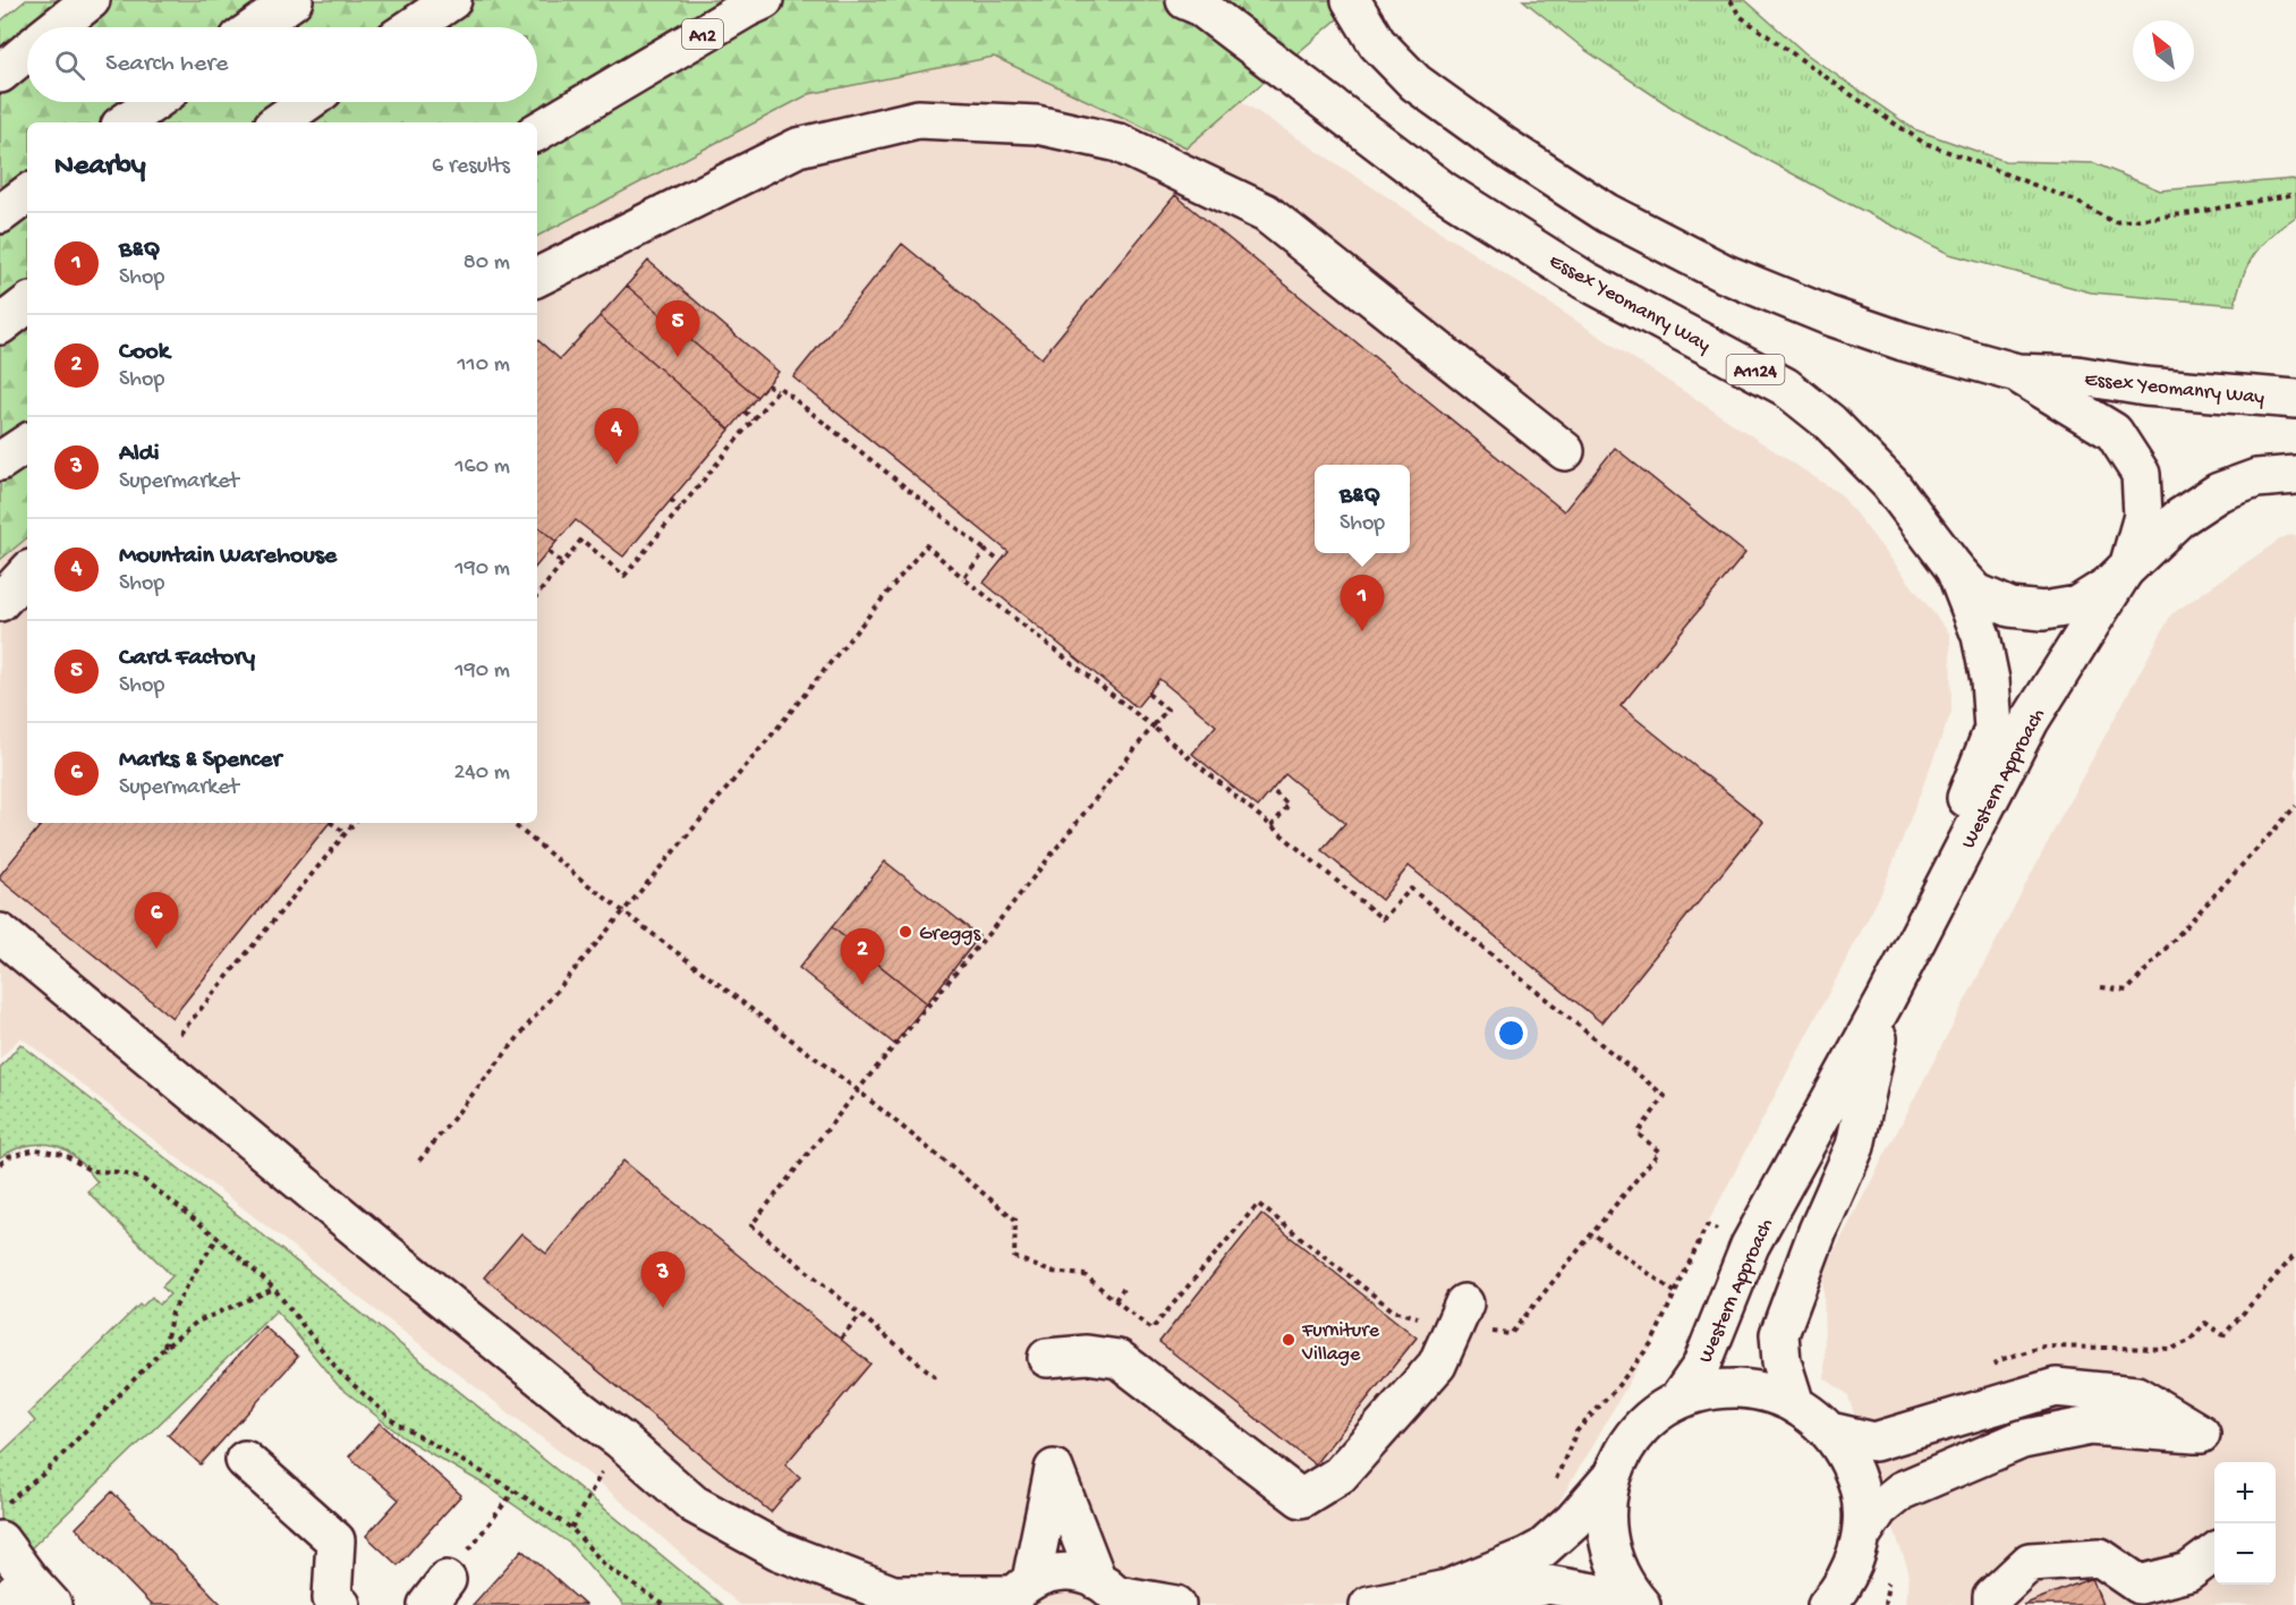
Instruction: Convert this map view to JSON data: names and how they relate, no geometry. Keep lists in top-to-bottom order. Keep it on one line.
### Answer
{"streets":{"main road":["A12","Essex Yeomanry Way","A1124","Western Approach"]},"crossings":[["Essex Yeomanry Way","Western Approach"]],"places":["Greggs","Furniture Village"],"north":"top left","page":{"search":"Search here","heading":["Nearby","6 results"],"list":[{"mark":"1","name":"B&Q","note":"Shop","value":"80 m"},{"mark":"2","name":"Cook","note":"Shop","value":"110 m"},{"mark":"3","name":"Aldi","note":"Supermarket","value":"160 m"},{"mark":"4","name":"Mountain Warehouse","note":"Shop","value":"190 m"},{"mark":"5","name":"Card Factory","note":"Shop","value":"190 m"},{"mark":"6","name":"Marks & Spencer","note":"Supermarket","value":"240 m"}],"pins":["5","4","1","6","2","3"],"popup":["B&Q","Shop"],"map_buttons":["+","−"]}}
